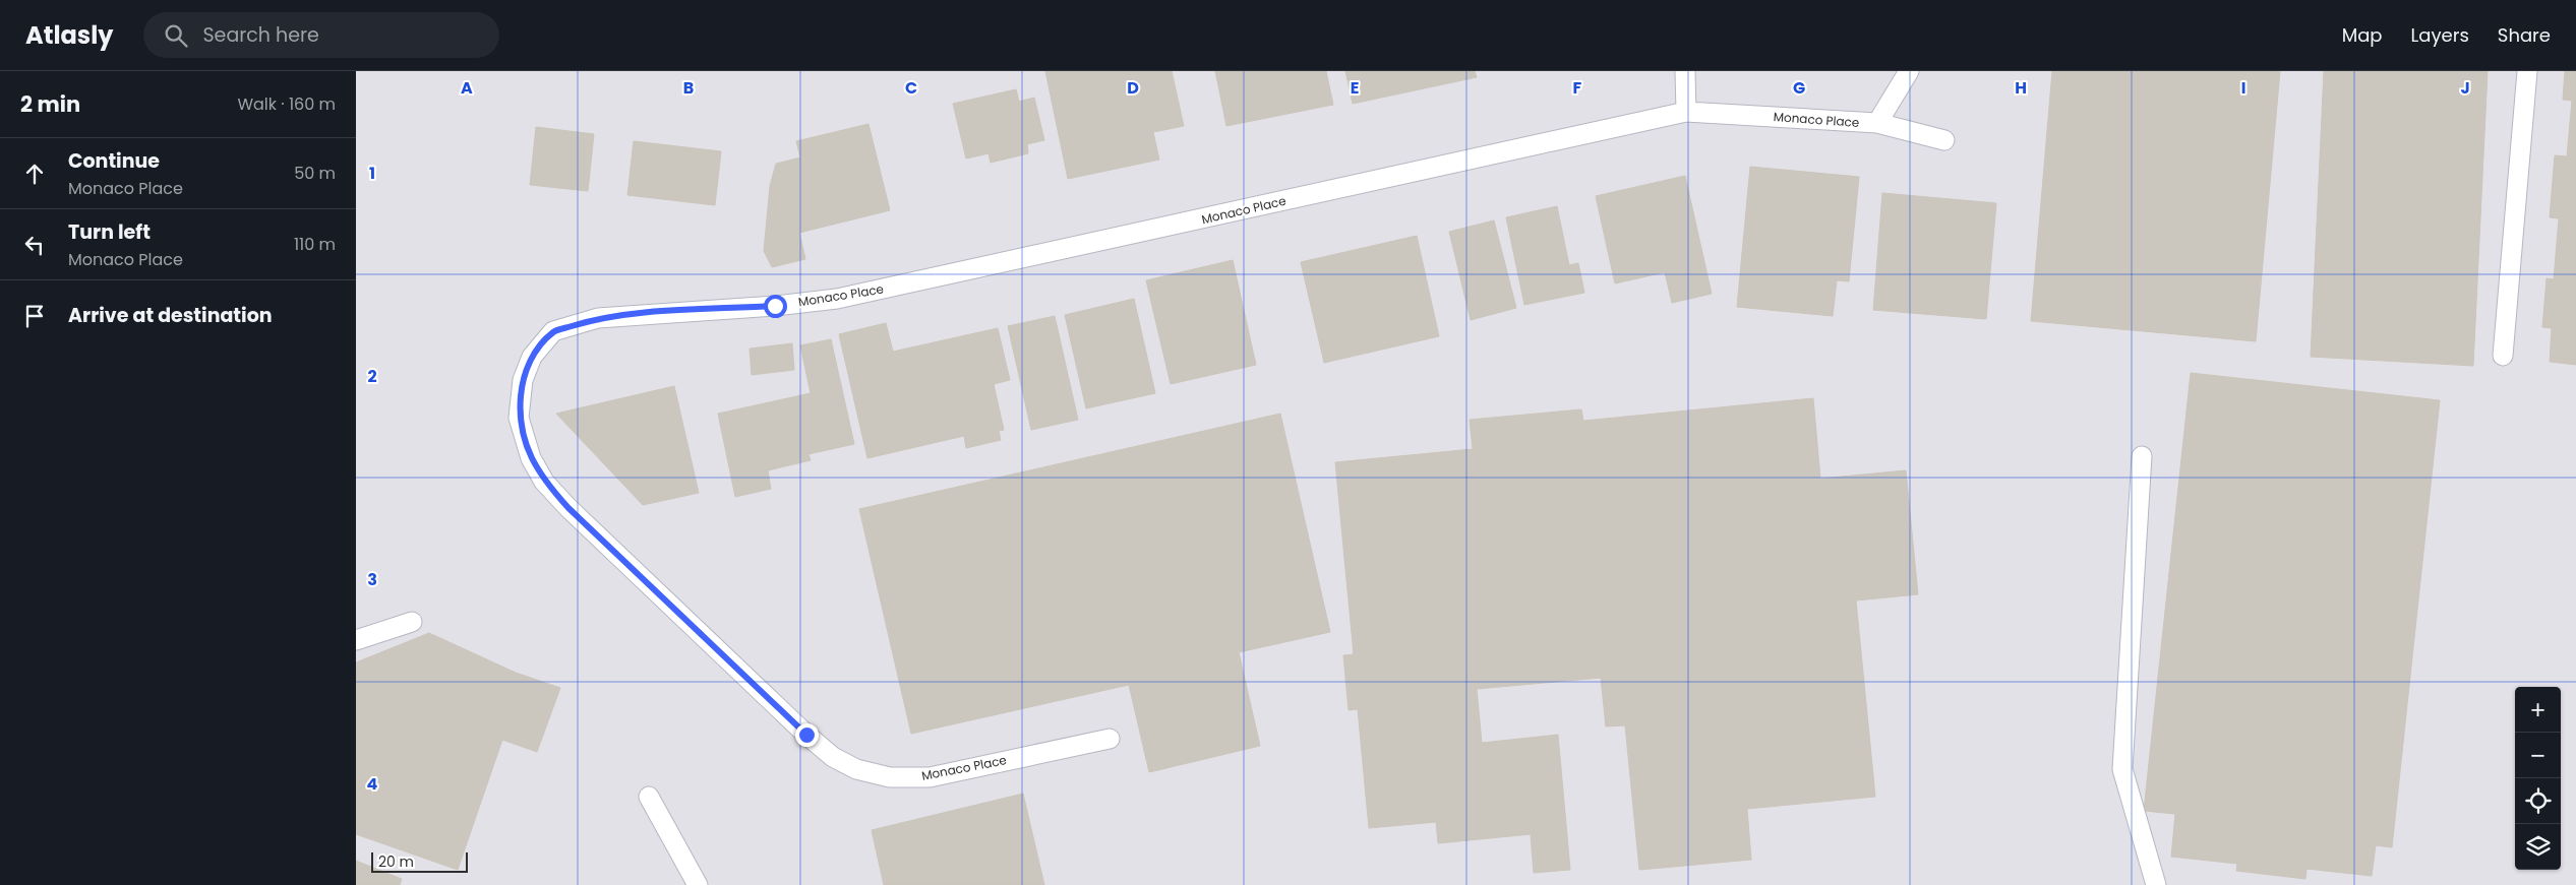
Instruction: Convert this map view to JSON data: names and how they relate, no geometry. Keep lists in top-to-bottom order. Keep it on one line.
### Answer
{"streets":{"lane":["Monaco Place"]},"scale_bar":"20 m","page":{"header":"Atlasly","search":"Search here","nav":["Map","Layers","Share"],"heading":["2 min","Walk · 160 m"],"list":[["Continue","Monaco Place","50 m"],["Turn left","Monaco Place","110 m"],"Arrive at destination"],"map_buttons":["+","−"],"scale":"20 m"},"grid":{"columns":["A","B","C","D","E","F","G","H","I","J"],"rows":["1","2","3","4"]}}
